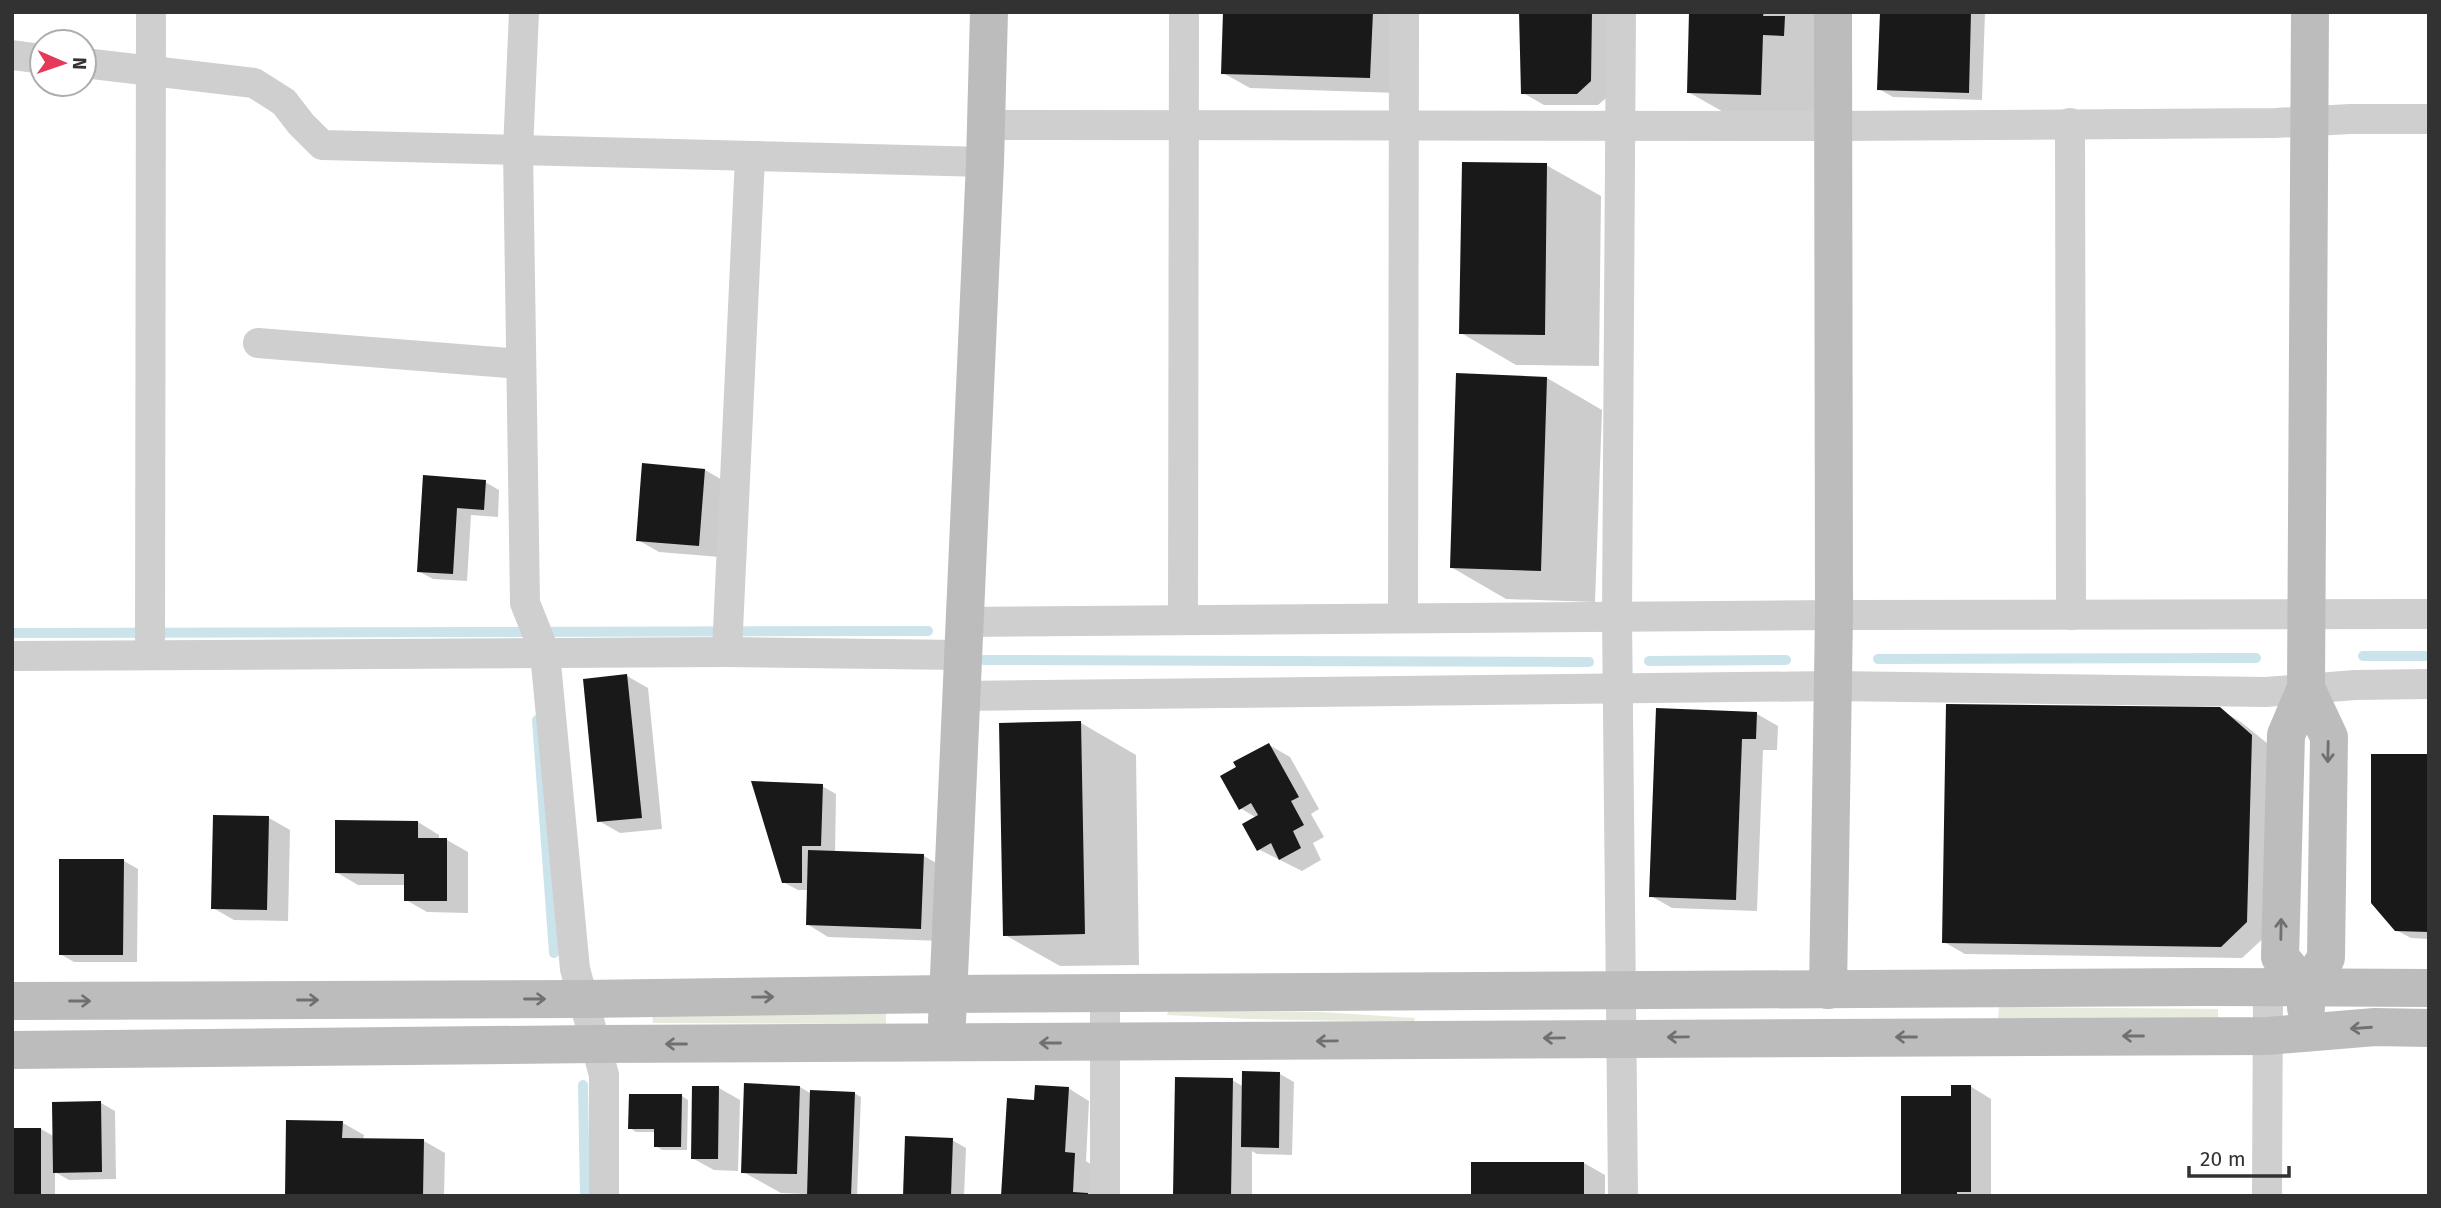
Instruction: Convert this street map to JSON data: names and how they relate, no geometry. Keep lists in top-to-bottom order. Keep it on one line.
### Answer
{"scale_bar":"20 m","north":"right"}
